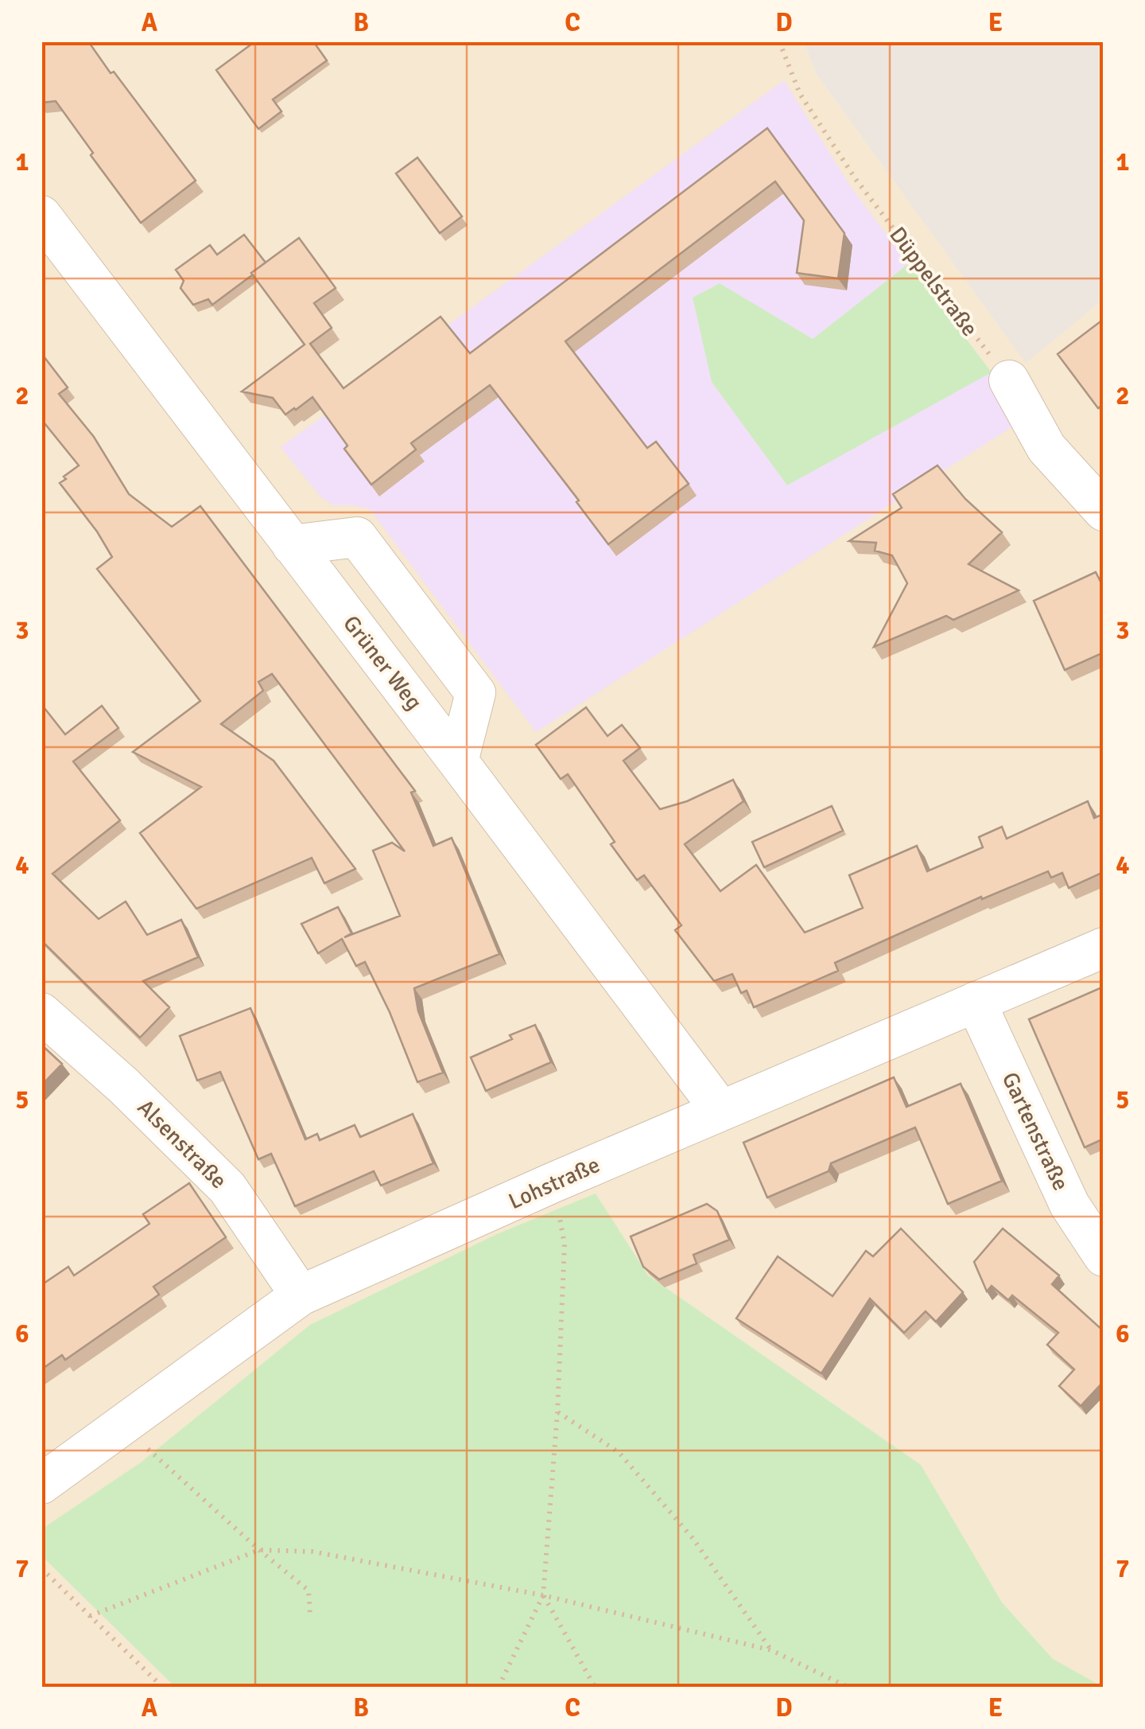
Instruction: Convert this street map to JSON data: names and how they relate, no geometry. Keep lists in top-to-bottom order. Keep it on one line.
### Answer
{"streets":{"street":["Grüner Weg","Gartenstraße","Alsenstraße","Lohstraße"],"path":["Düppelstraße"]},"crossings":[["Grüner Weg","Lohstraße"],["Gartenstraße","Lohstraße"],["Alsenstraße","Lohstraße"]],"grid":{"columns":["A","B","C","D","E"],"rows":["1","2","3","4","5","6","7"]}}
